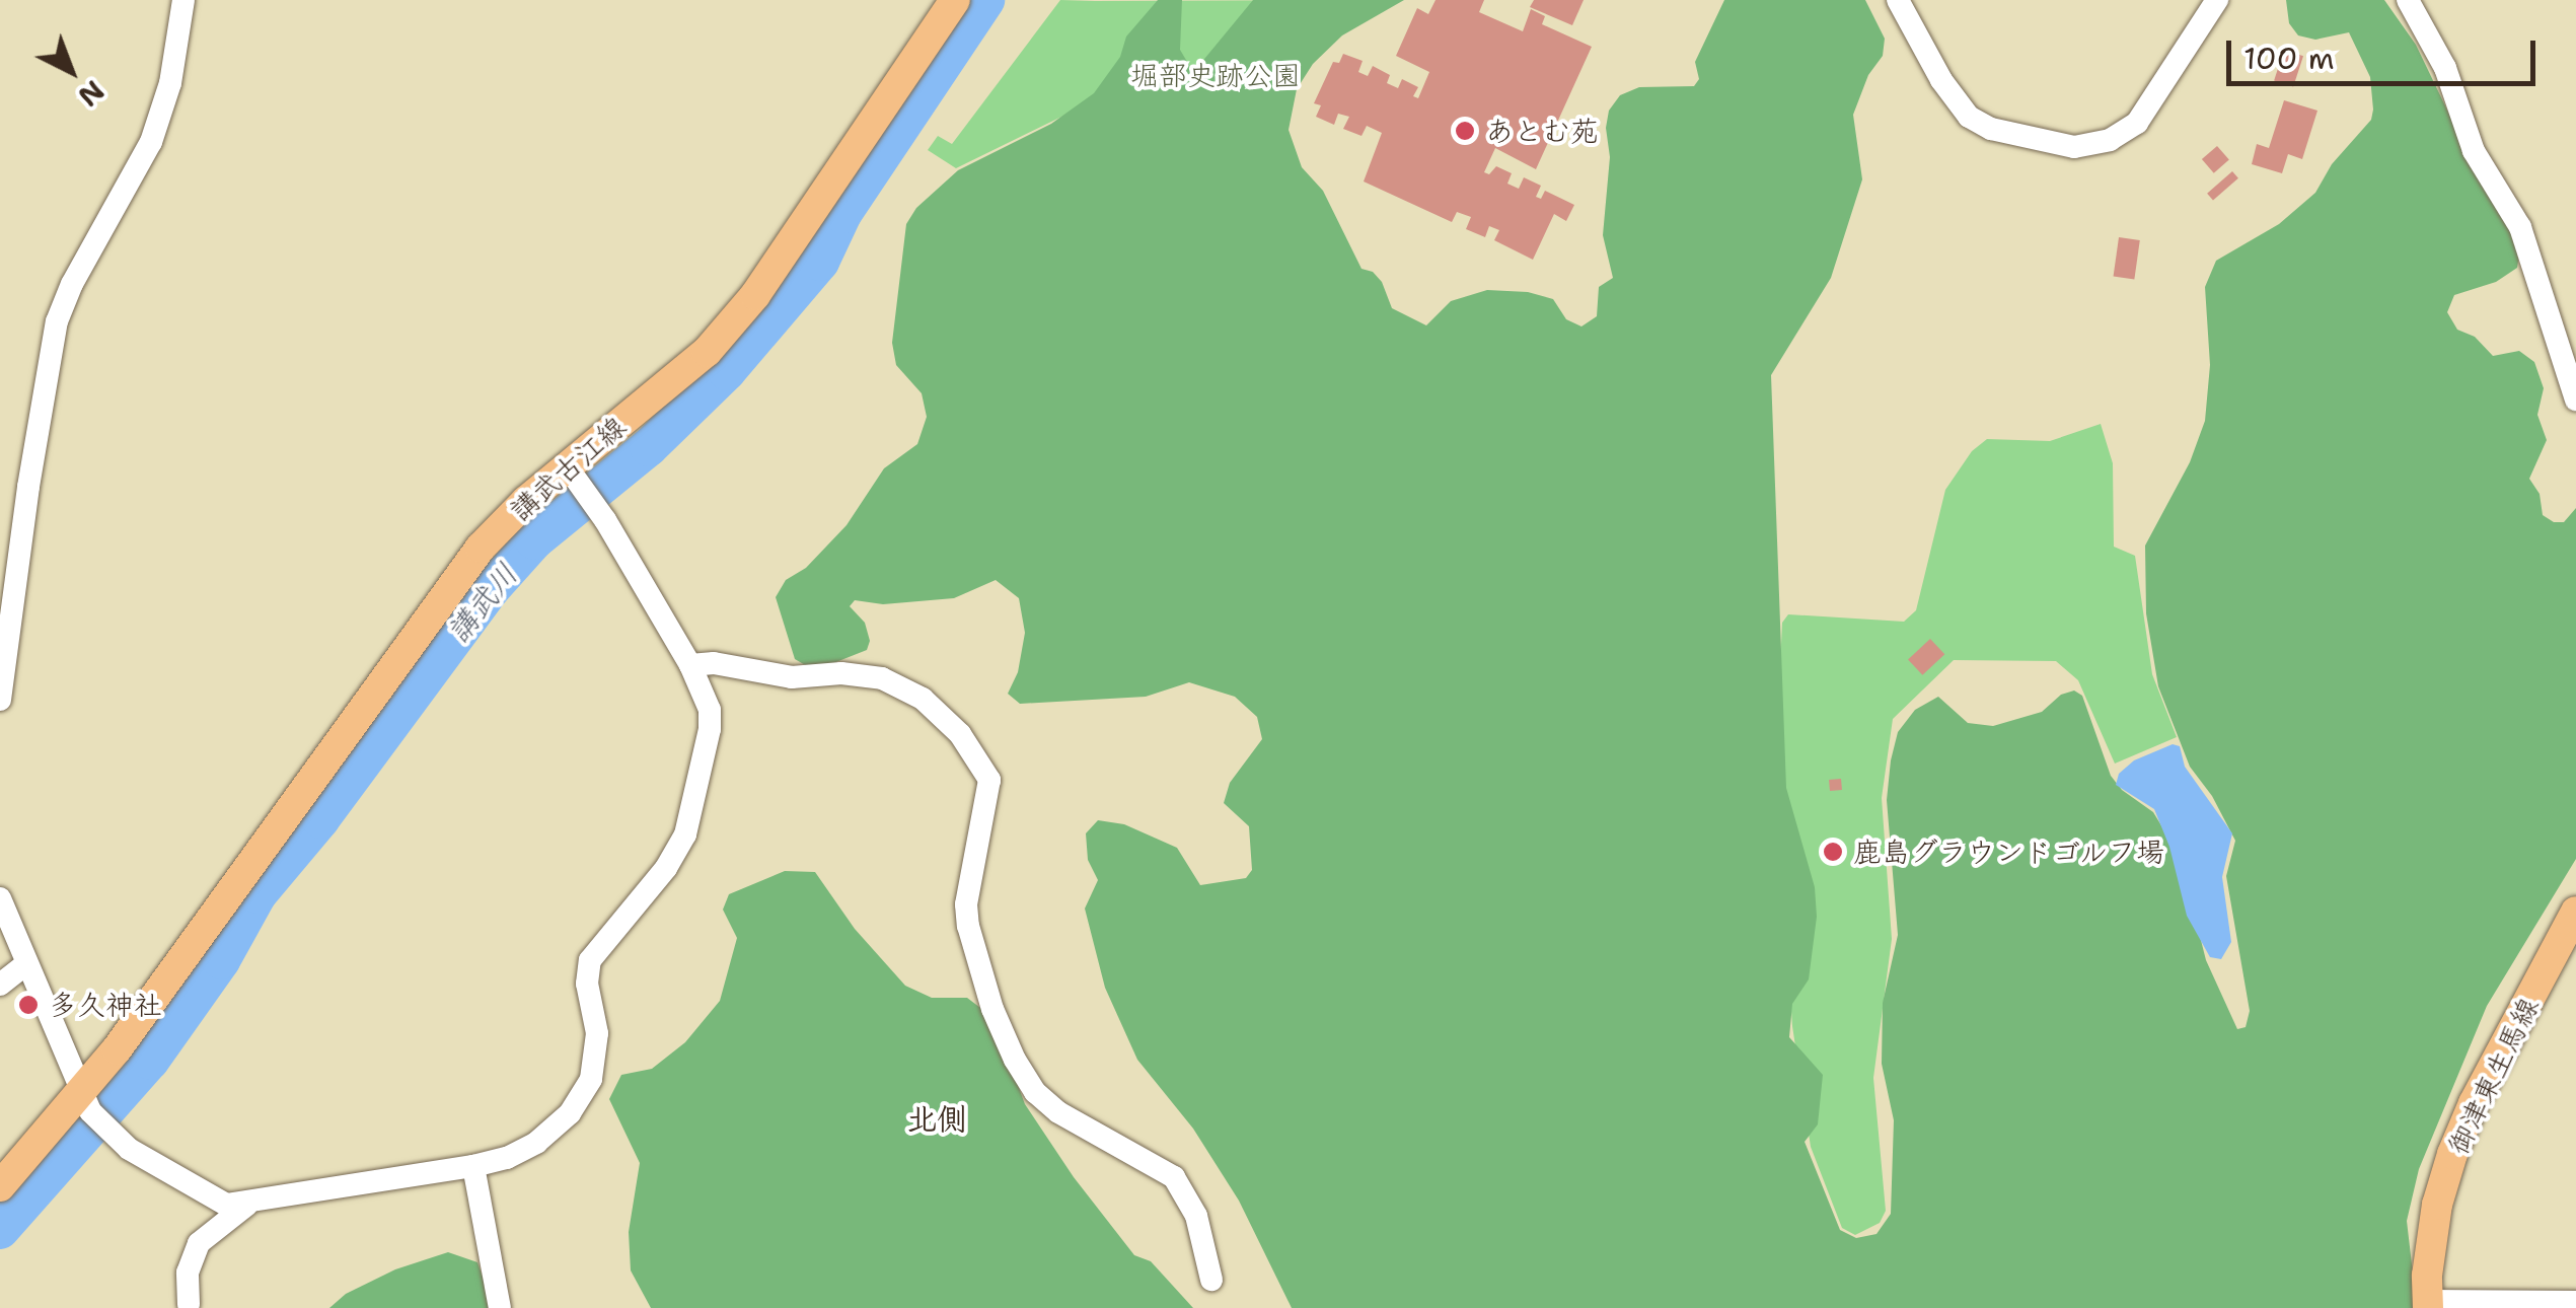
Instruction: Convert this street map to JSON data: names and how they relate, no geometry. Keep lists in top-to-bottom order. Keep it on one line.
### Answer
{"streets":{"main road":["講武古江線","御津東生馬線"]},"districts":["北側"],"water":["講武川"],"parks":["堀部史跡公園"],"places":["あとむ苑","鹿島グラウンドゴルフ場","多久神社"],"scale_bar":"100 m","north":"bottom right"}
